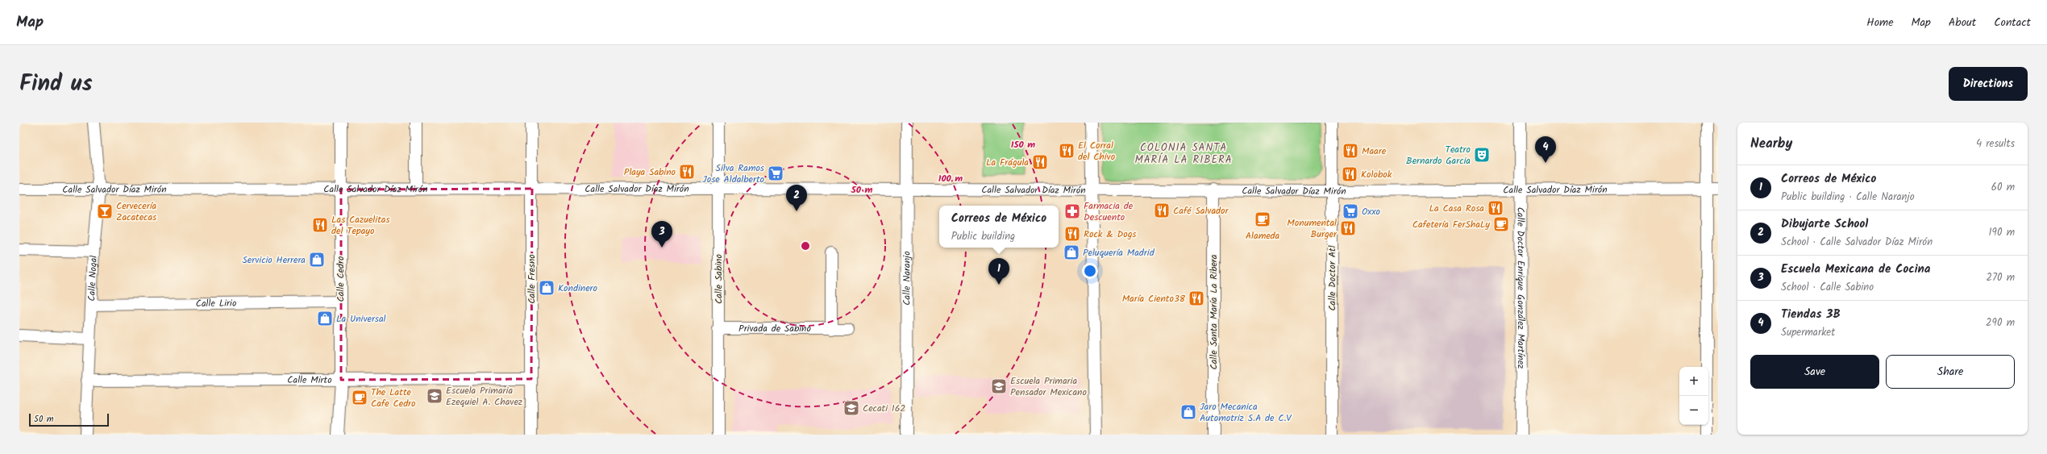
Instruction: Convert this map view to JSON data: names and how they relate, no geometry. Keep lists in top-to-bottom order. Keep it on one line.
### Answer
{"streets":{"street":["Calle Salvador Díaz Mirón","Calle Nogal","Calle Naranjo","Calle Doctor Atl","Calle Cedro","Calle Fresno","Calle Sabino","Calle Doctor Enrique González Martínez","Calle Lirio","Calle Santa María La Ribera","Privada de Sabino","Calle Mirto"]},"crossings":[["Calle Salvador Díaz Mirón","Calle Nogal"],["Calle Salvador Díaz Mirón","Calle Naranjo"],["Calle Salvador Díaz Mirón","Calle Doctor Atl"],["Calle Salvador Díaz Mirón","Calle Cedro"],["Calle Salvador Díaz Mirón","Calle Fresno"],["Calle Salvador Díaz Mirón","Calle Sabino"],["Calle Salvador Díaz Mirón","Calle Doctor Enrique González Martínez"],["Calle Salvador Díaz Mirón","Calle Santa María La Ribera"],["Calle Nogal","Calle Lirio"],["Calle Nogal","Calle Mirto"],["Calle Cedro","Calle Lirio"],["Calle Cedro","Calle Mirto"],["Calle Fresno","Calle Mirto"],["Calle Sabino","Privada de Sabino"]],"districts":["COLONIA SANTA MARÍA LA RIBERA"],"places":{"restaurant":["El Corral del Chivo","Maare","La Frágula","Playa Sabino","Kolobok","La Casa Rosa","Café Salvador","Las Cazuelitas del Tepayo","Monumental Burger","Rock & Dogs","María Ciento38"],"theatre":["Teatro Bernardo Garcia"],"supermarket":["Silva Ramos Jose Aldalberto","Oxxo"],"bar":["Cervecería Zacatecas"],"pharmacy":["Farmacia de Descuento"],"cafe":["Alameda","Cafetería FerShaLy","The Latte Cafe Cedro"],"shop":["Peluquería Madrid","Servicio Herrera","Kondinero","La Universal","Jaro Mecanica Automotriz S.A de C.V"],"school or university":["Escuela Primaria Pensador Mexicano","Escuela Primaria Ezequiel A. Chavez","Cecati 162"]},"scale_bar":"50 m","page":{"header":"Map","nav":["Home","Map","About","Contact"],"title":"Find us","buttons":["Directions",["Save","Share"]],"heading":["Nearby","4 results"],"pins":["4","2","3","1"],"list":[{"mark":"1","name":"Correos de México","note":"Public building · Calle Naranjo","value":"60 m"},{"mark":"2","name":"Dibujarte School","note":"School · Calle Salvador Díaz Mirón","value":"190 m"},{"mark":"3","name":"Escuela Mexicana de Cocina","note":"School · Calle Sabino","value":"270 m"},{"mark":"4","name":"Tiendas 3B","note":"Supermarket","value":"290 m"}],"popup":["Correos de México","Public building"],"map_buttons":["+","−"],"scale":"50 m"},"rings":["150 m","100 m","50 m"]}
